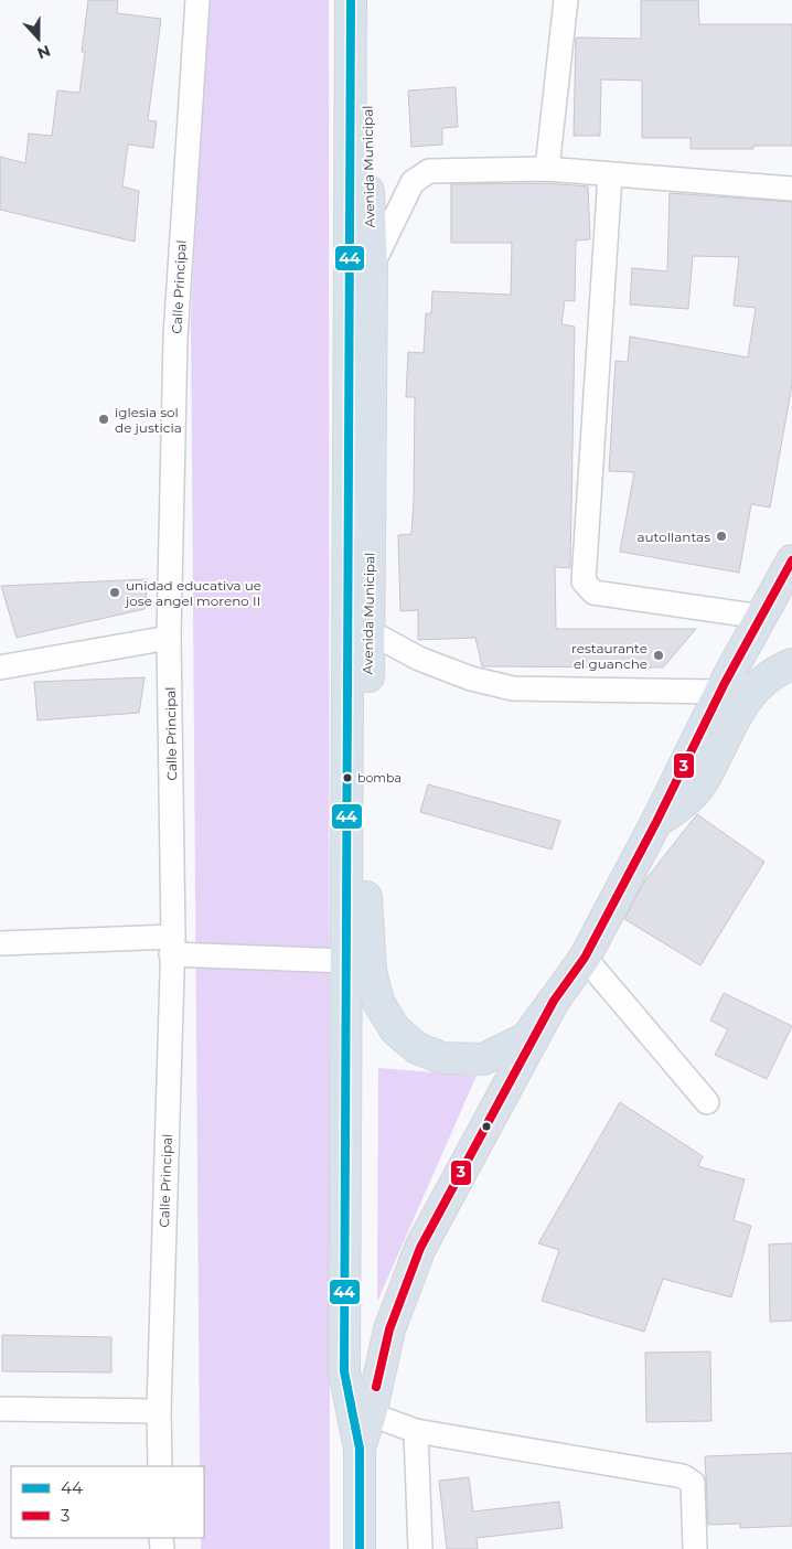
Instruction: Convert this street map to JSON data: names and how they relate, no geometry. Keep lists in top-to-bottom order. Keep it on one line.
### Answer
{"streets":{"highway":["Avenida Municipal"],"street":["Calle Principal"]},"places":["iglesia sol de justicia","autollantas","unidad educativa ue jose angel moreno II","restaurante el guanche","bomba"],"lines":["transit line 44","transit line 3"],"legend":["44","3"],"north":"bottom"}
